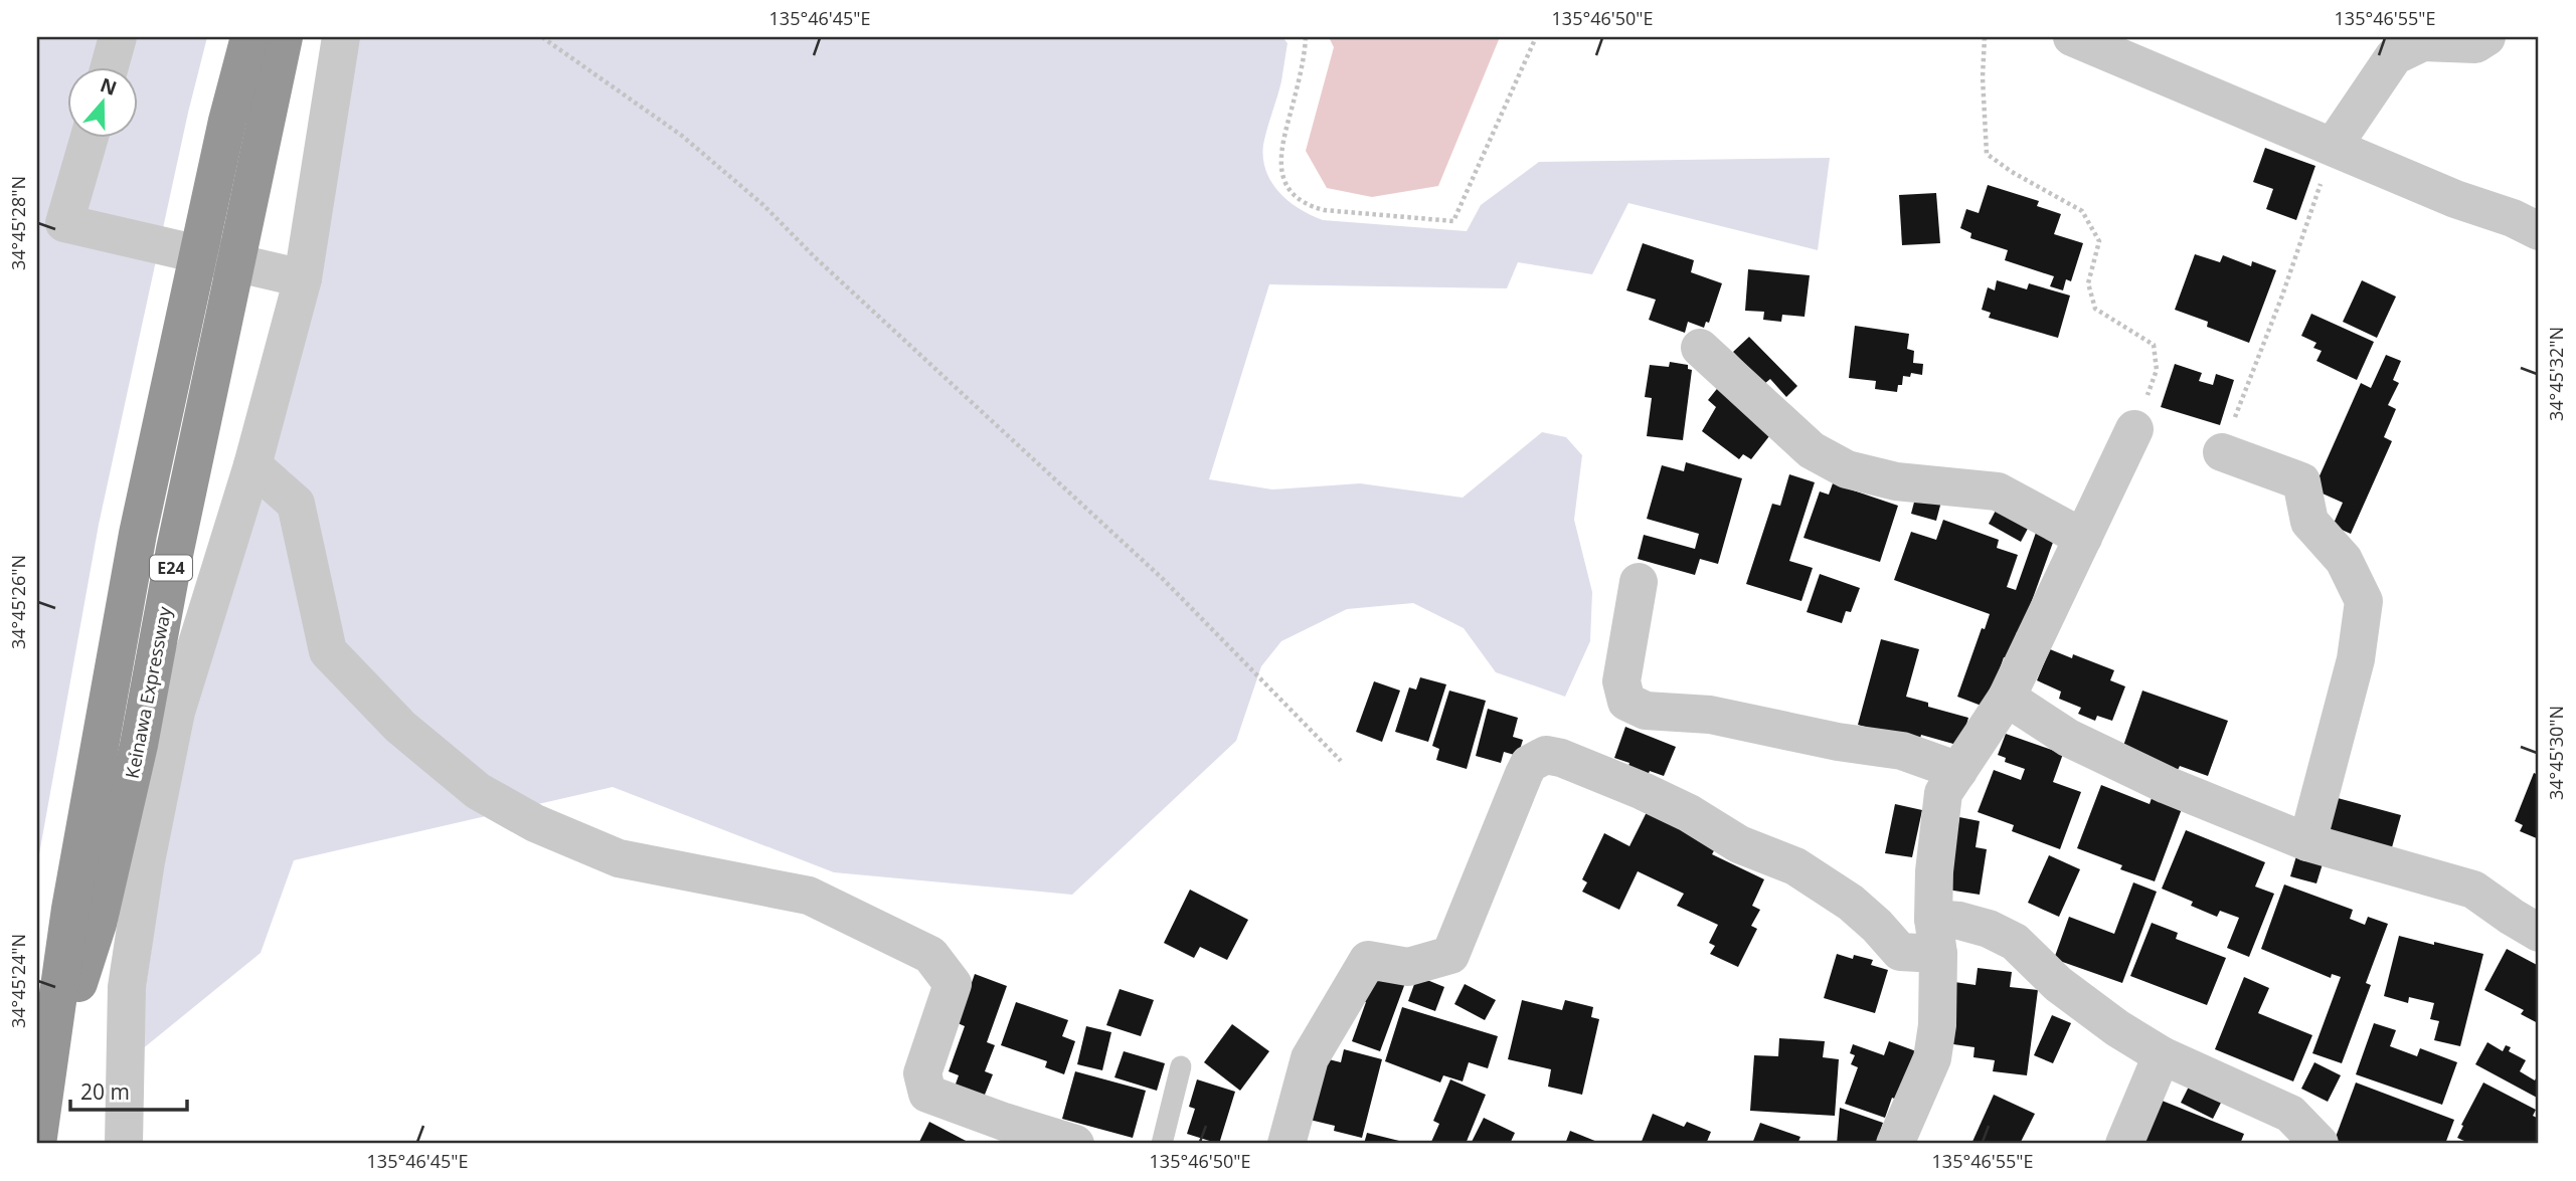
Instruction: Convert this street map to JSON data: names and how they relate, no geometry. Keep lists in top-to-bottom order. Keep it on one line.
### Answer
{"streets":{"highway":["E24","Keinawa Expressway"]},"scale_bar":"20 m","north":"top","coordinates":["135°46'45\"E","135°46'50\"E","135°46'55\"E","34°45'28\"N","34°45'32\"N","34°45'26\"N","34°45'30\"N","34°45'24\"N"]}
